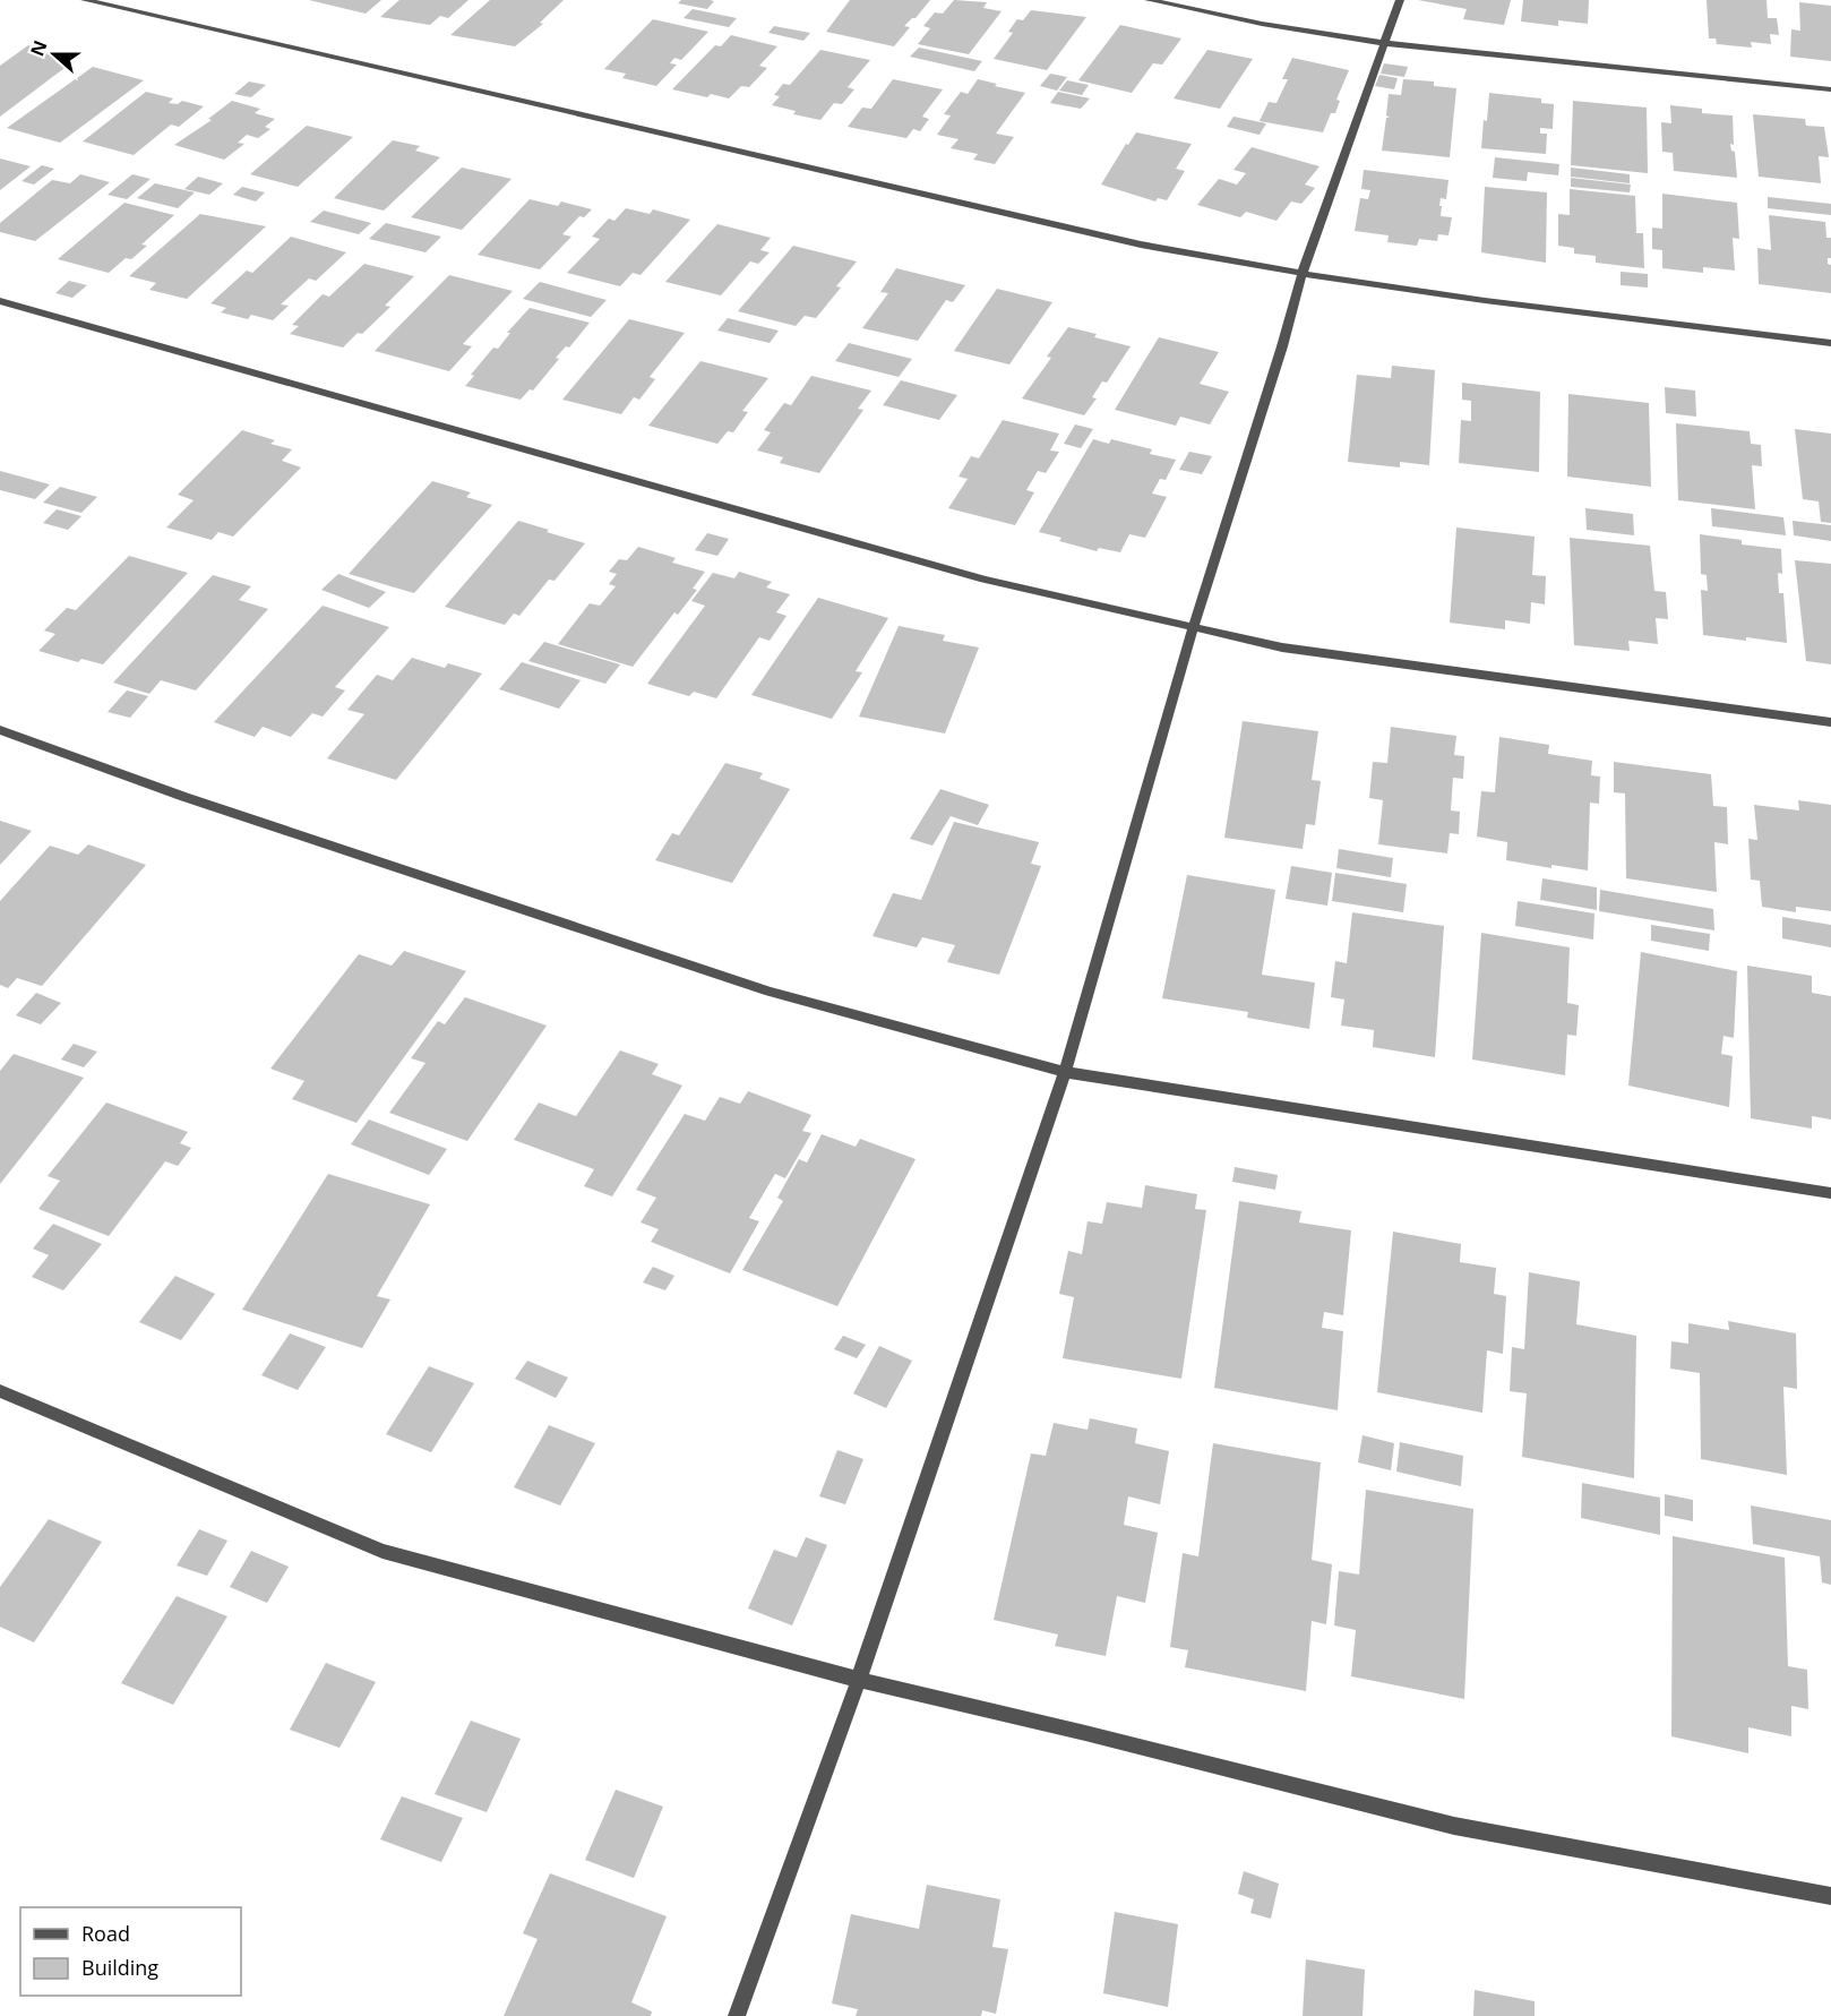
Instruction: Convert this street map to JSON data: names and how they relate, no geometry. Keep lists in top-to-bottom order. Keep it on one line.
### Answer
{"legend":["Road","Building"],"north":"left"}
